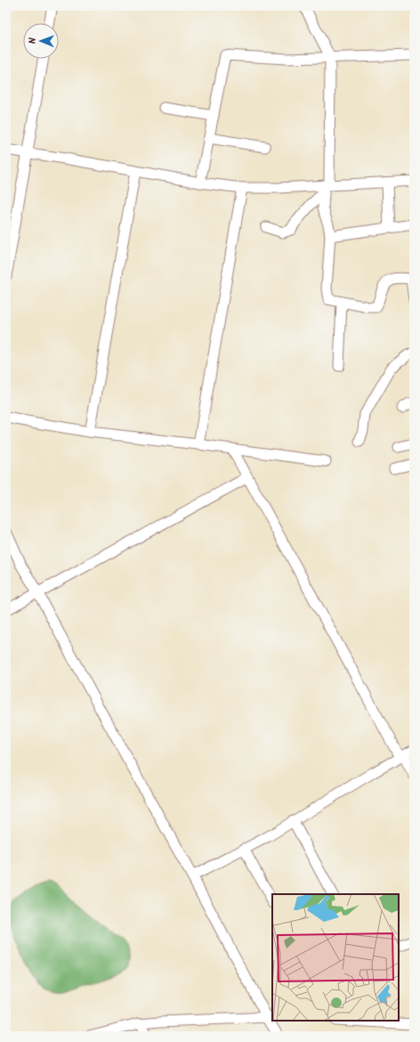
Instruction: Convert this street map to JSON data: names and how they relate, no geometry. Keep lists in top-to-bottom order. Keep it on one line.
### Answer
{"north":"left"}
